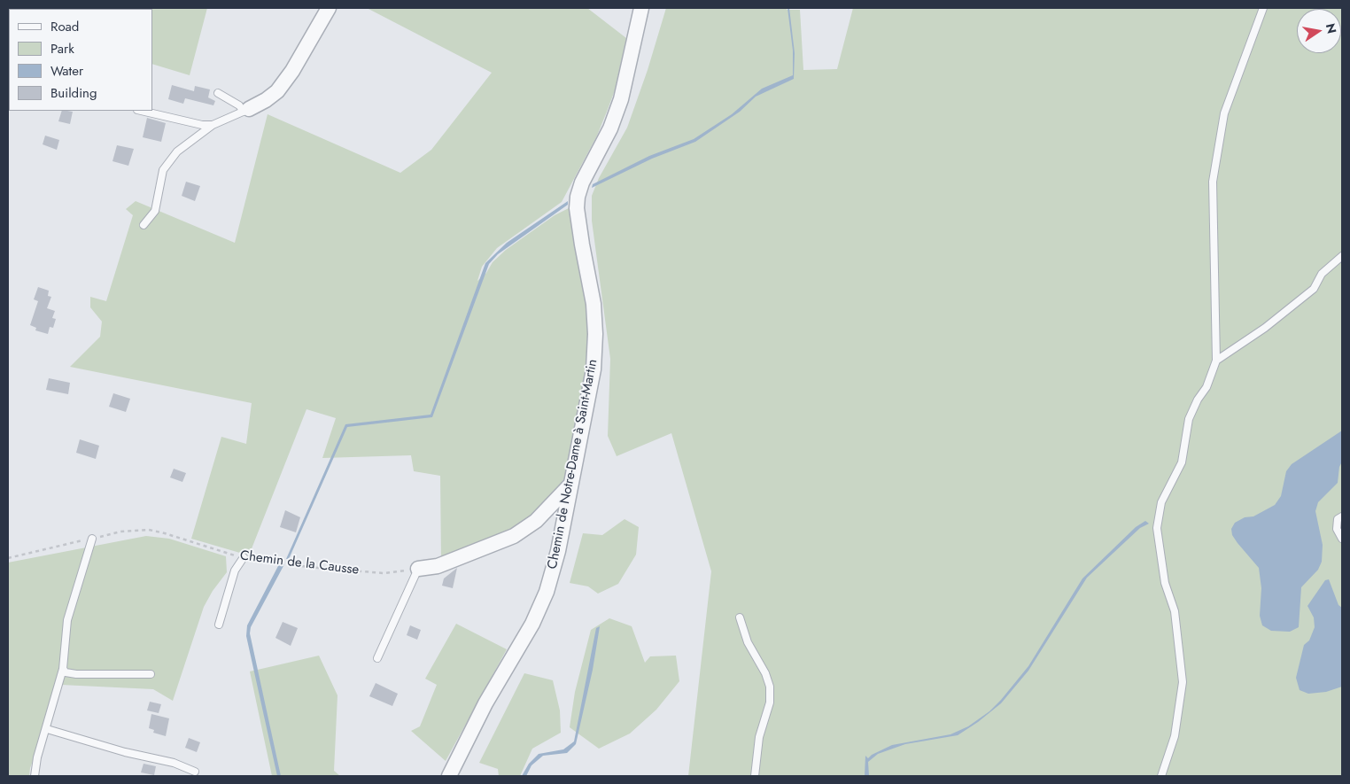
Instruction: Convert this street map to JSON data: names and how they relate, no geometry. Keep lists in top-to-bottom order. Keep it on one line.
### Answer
{"streets":{"street":["Chemin de Notre-Dame à Saint-Martin"],"path":["Chemin de la Causse"]},"legend":["Road","Park","Water","Building"],"north":"right"}
